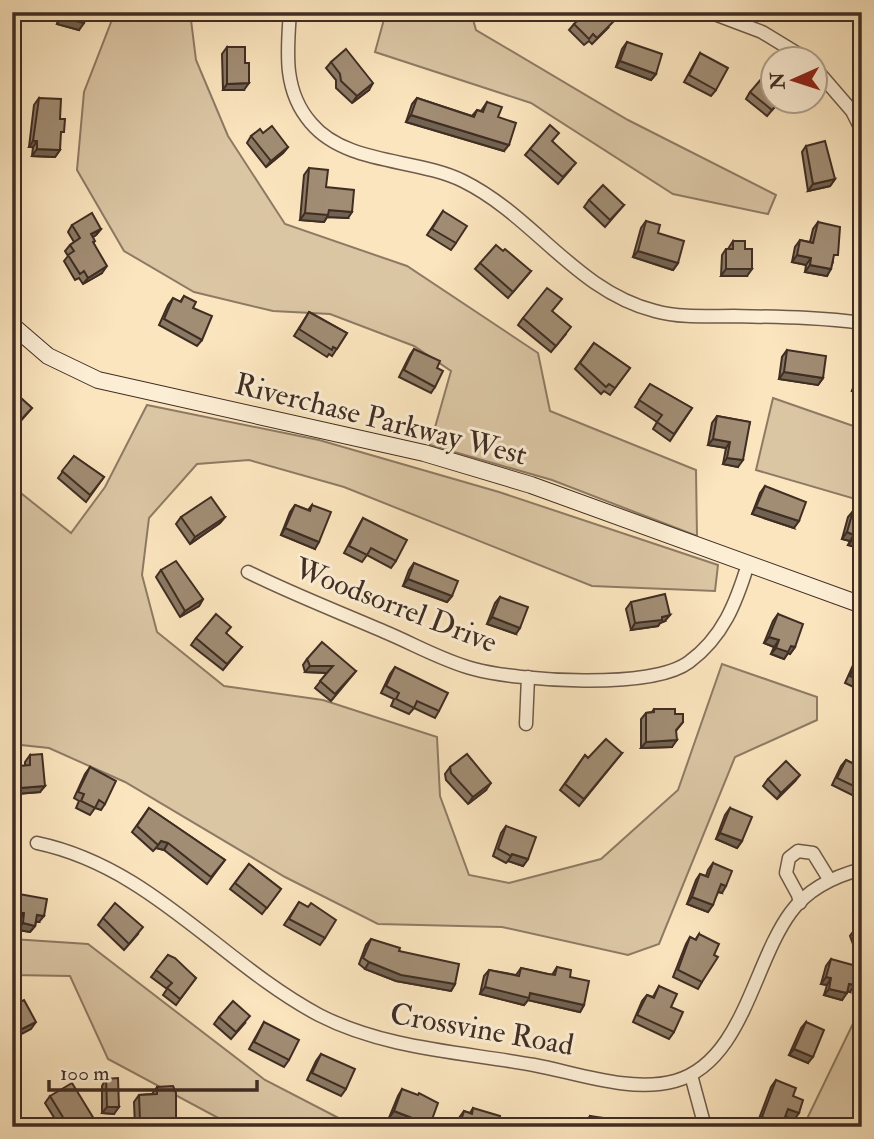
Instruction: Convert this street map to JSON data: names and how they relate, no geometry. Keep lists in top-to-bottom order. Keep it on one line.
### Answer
{"streets":{"street":["Riverchase Parkway West","Woodsorrel Drive","Crossvine Road"]},"crossings":[["Riverchase Parkway West","Woodsorrel Drive"]],"scale_bar":"100 m","north":"left"}
